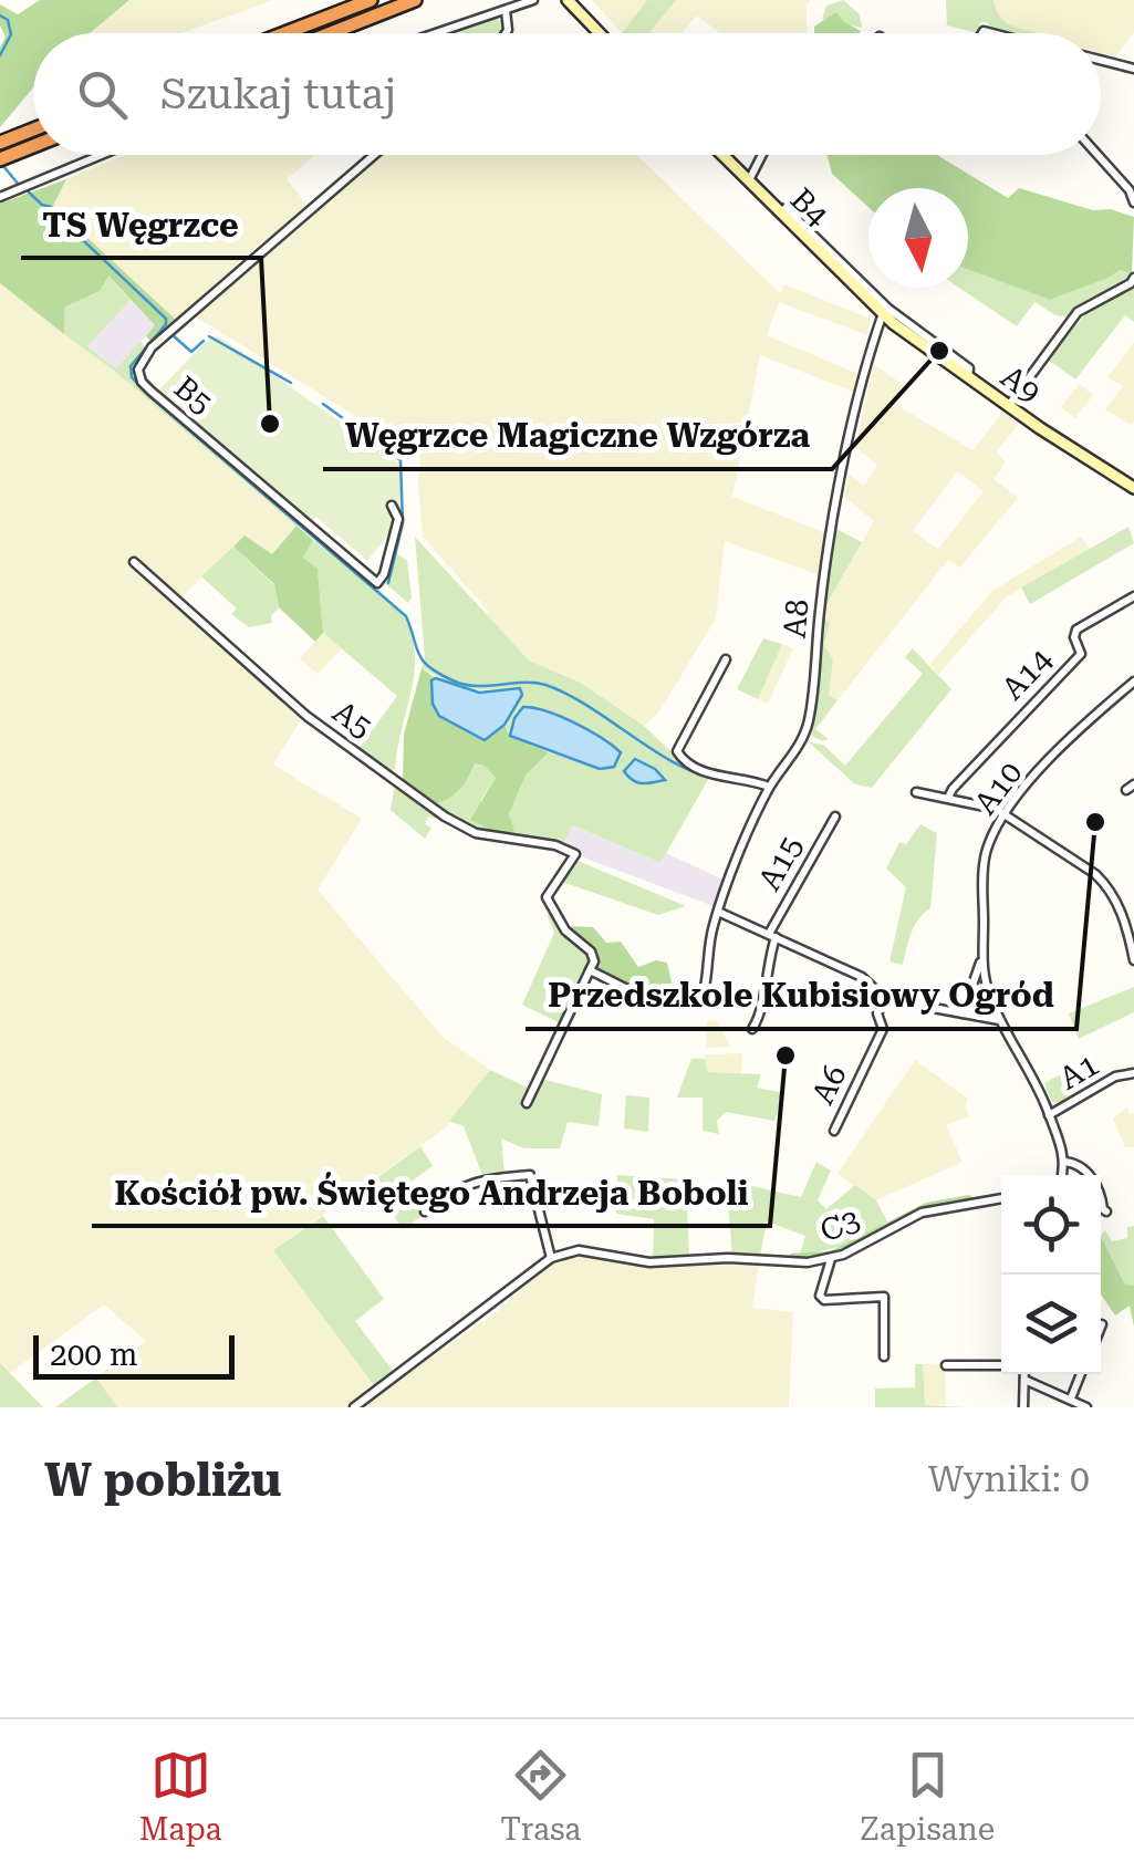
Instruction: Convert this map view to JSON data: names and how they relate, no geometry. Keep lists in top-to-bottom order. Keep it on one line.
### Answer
{"streets":{"street":["B4","A9","B5","A8","A14","A5","A10","A15","A1","A6","C3"]},"crossings":[["B4","A9"],["B4","A8"],["A9","A8"],["A8","A5"],["A10","A1"]],"places":["Węgrzce Magiczne Wzgórza","TS Węgrzce","Przedszkole Kubisiowy Ogród","Kościół pw. Świętego Andrzeja Boboli"],"scale_bar":"200 m","north":"bottom","page":{"search":"Szukaj tutaj","scale":"200 m","heading":["W pobliżu","Wyniki: 0"],"nav":["Mapa","Trasa","Zapisane"]}}
